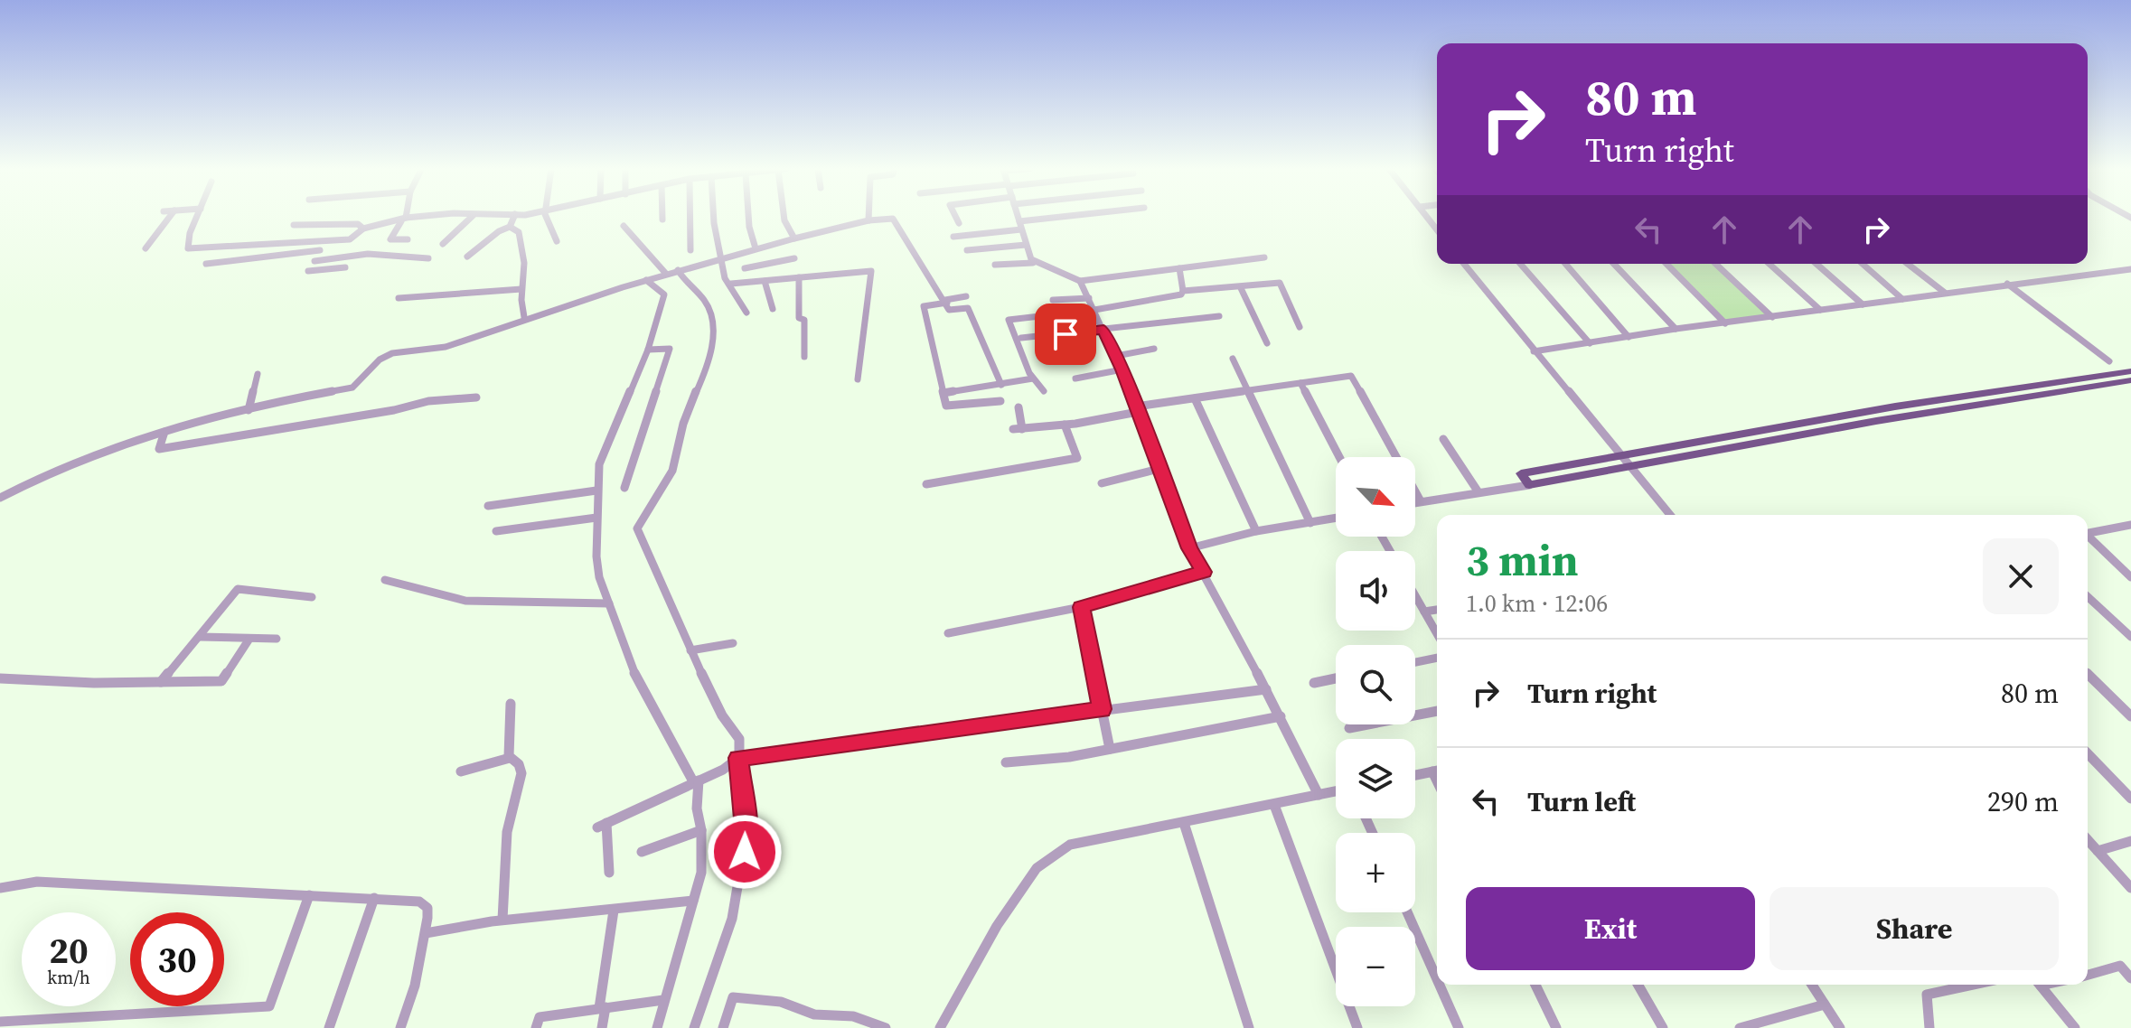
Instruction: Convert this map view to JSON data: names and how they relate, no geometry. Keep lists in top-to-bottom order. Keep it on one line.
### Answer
{"north":"bottom right","page":{"turn":["80 m","Turn right"],"map_buttons":["+","−"],"heading":["3 min","1.0 km · 12:06"],"list":[{"name":"Turn right","value":"80 m"},{"name":"Turn left","value":"290 m"}],"buttons":["Exit","Share"],"speed":"20 km/h","limit":"30"}}
